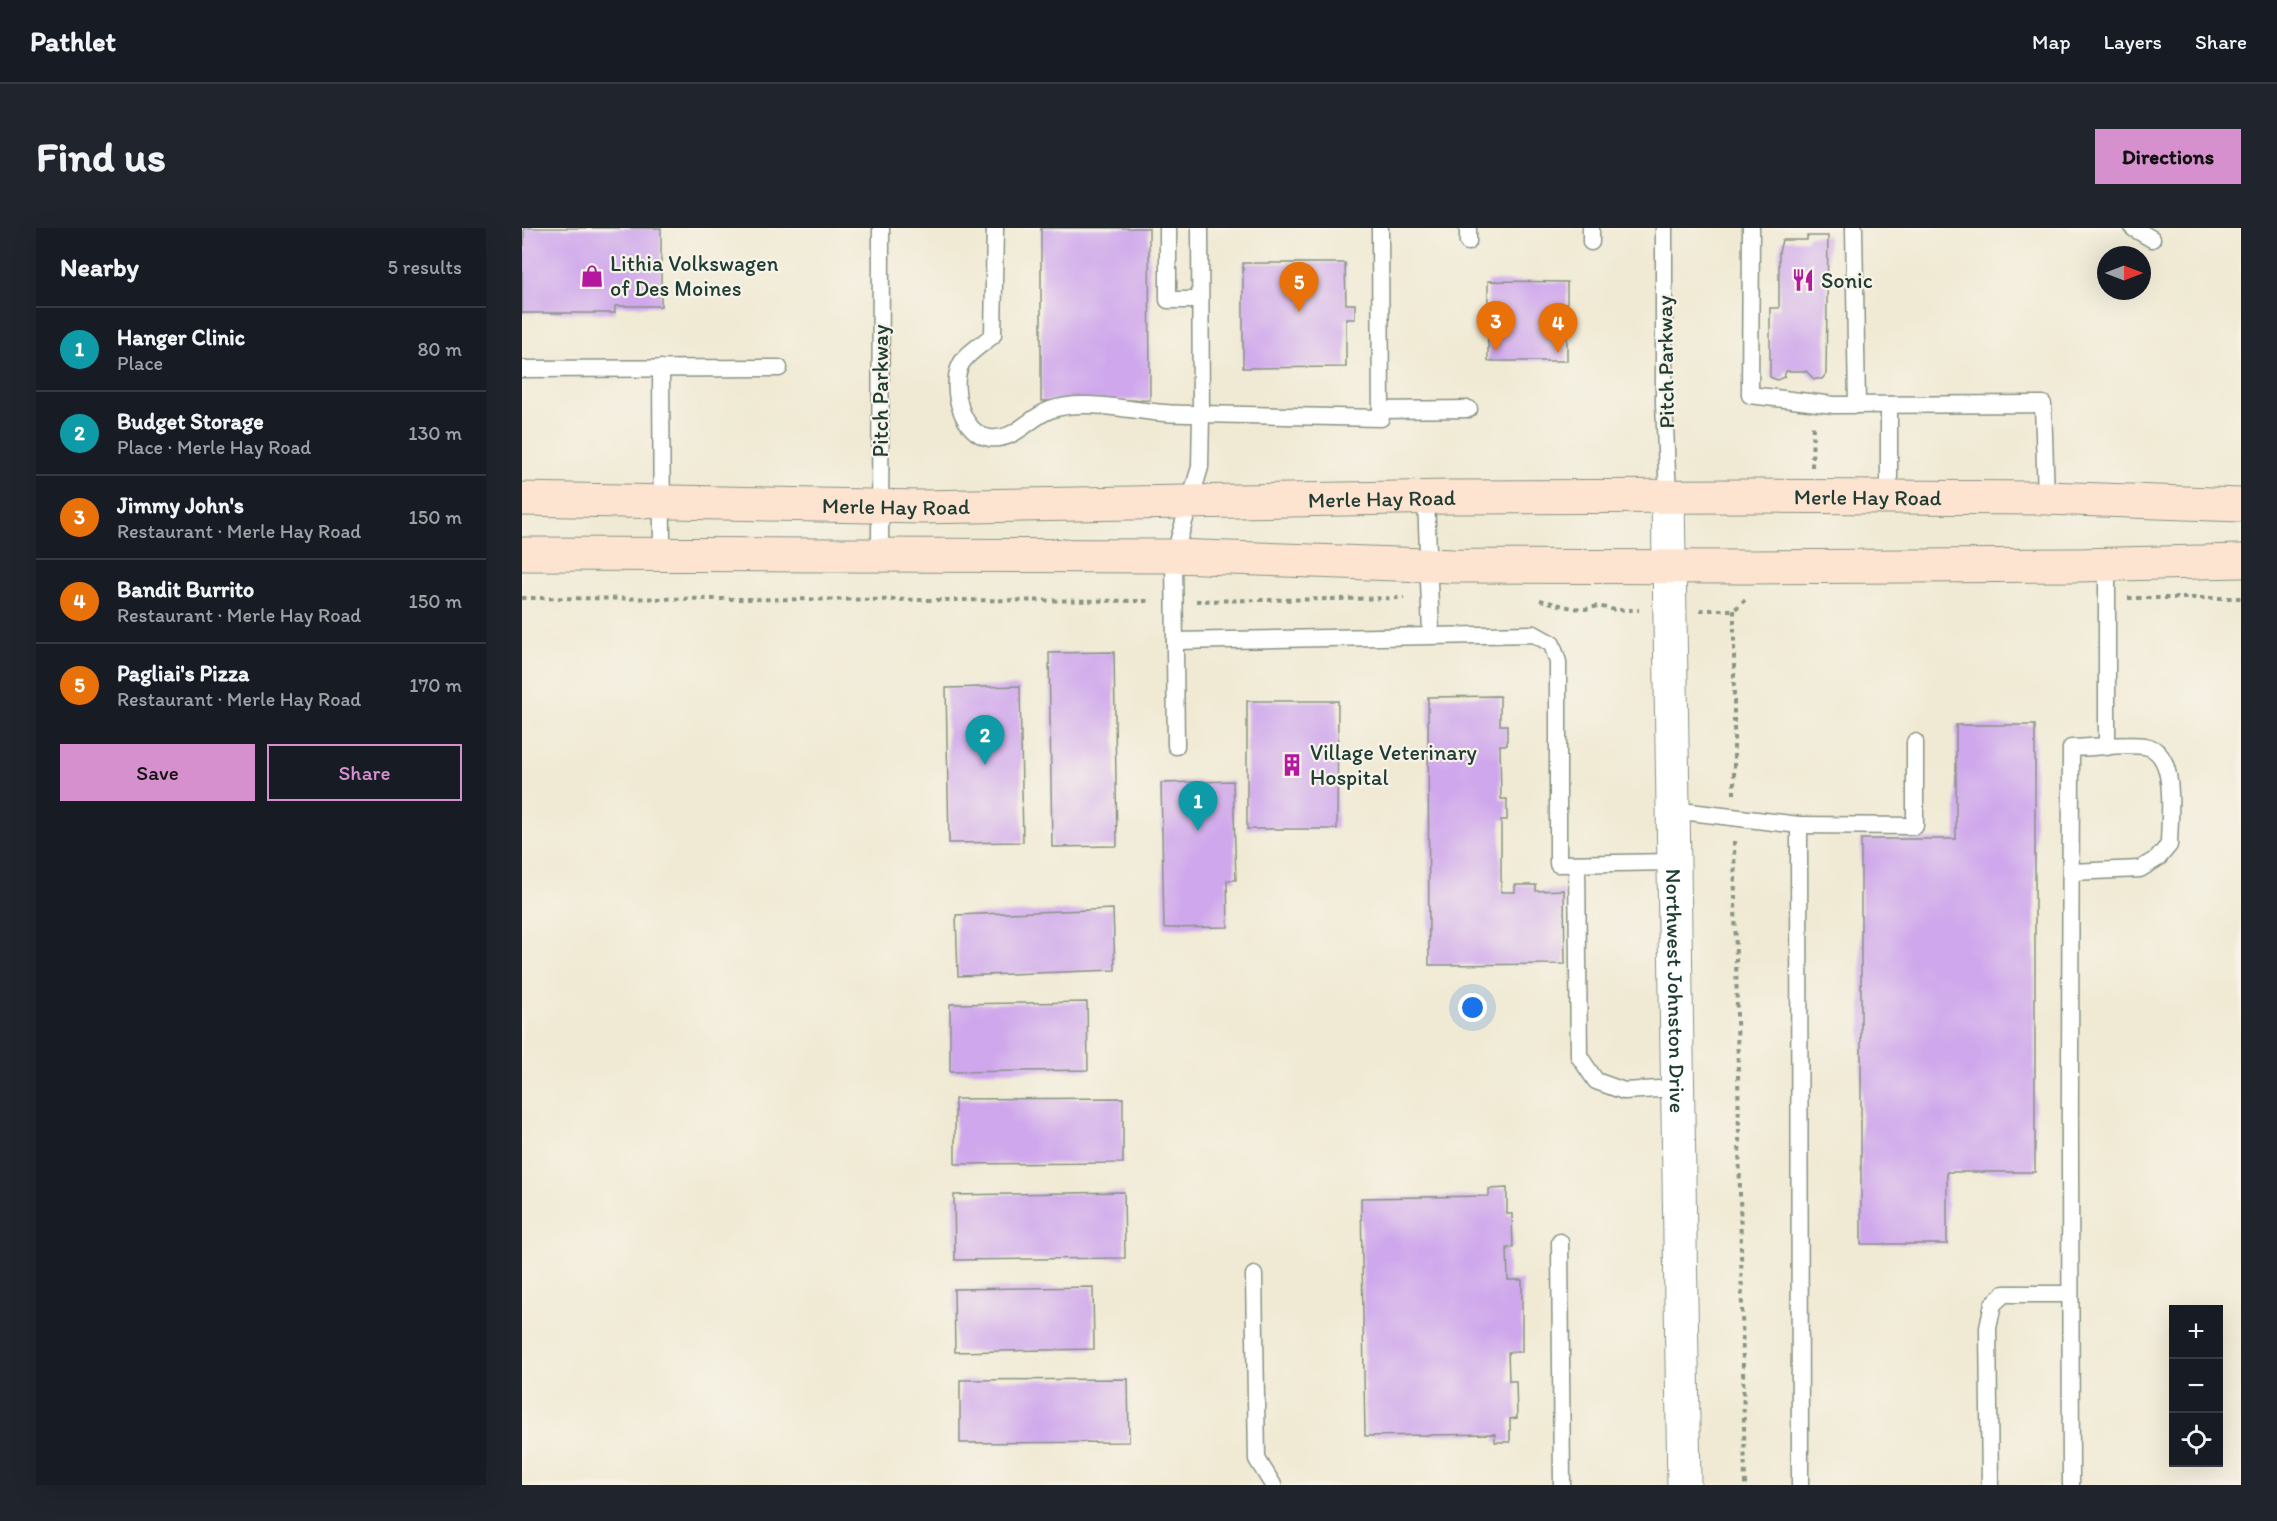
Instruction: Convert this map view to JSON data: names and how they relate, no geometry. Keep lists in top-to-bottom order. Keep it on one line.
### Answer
{"streets":{"main road":["Merle Hay Road"],"street":["Northwest Johnston Drive"],"lane":["Pitch Parkway"]},"crossings":[["Pitch Parkway","Merle Hay Road"],["Pitch Parkway","Northwest Johnston Drive"],["Merle Hay Road","Northwest Johnston Drive"]],"places":{"shop":["Lithia Volkswagen of Des Moines"],"restaurant":["Sonic"],"building":["Village Veterinary Hospital"]},"north":"right","page":{"header":"Pathlet","nav":["Map","Layers","Share"],"buttons":["Directions",["Save","Share"]],"title":"Find us","heading":["Nearby","5 results"],"pins":["5","3","4","2","1"],"list":[{"mark":"1","name":"Hanger Clinic","note":"Place","value":"80 m"},{"mark":"2","name":"Budget Storage","note":"Place · Merle Hay Road","value":"130 m"},{"mark":"3","name":"Jimmy John's","note":"Restaurant · Merle Hay Road","value":"150 m"},{"mark":"4","name":"Bandit Burrito","note":"Restaurant · Merle Hay Road","value":"150 m"},{"mark":"5","name":"Pagliai's Pizza","note":"Restaurant · Merle Hay Road","value":"170 m"}],"map_buttons":["+","−"]}}
